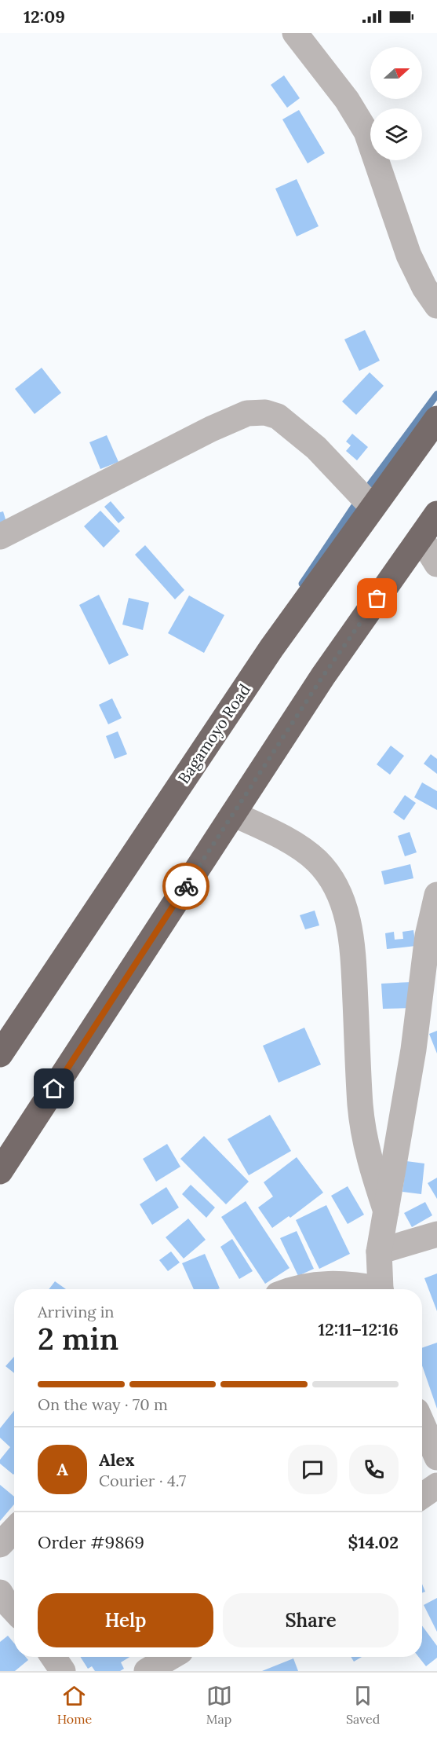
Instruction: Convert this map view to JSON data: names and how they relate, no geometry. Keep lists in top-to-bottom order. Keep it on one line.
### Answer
{"streets":{"highway":["Bagamoyo Road"]},"north":"right","page":{"status":"12:09","heading":["2 min","Arriving in","12:11–12:16"],"panel":["Alex","Courier · 4.7","Order #9869","$14.02"],"bar":"On the way · 70 m","round":"A","buttons":["Help","Share"],"tabs":["Home","Map","Saved"]}}
